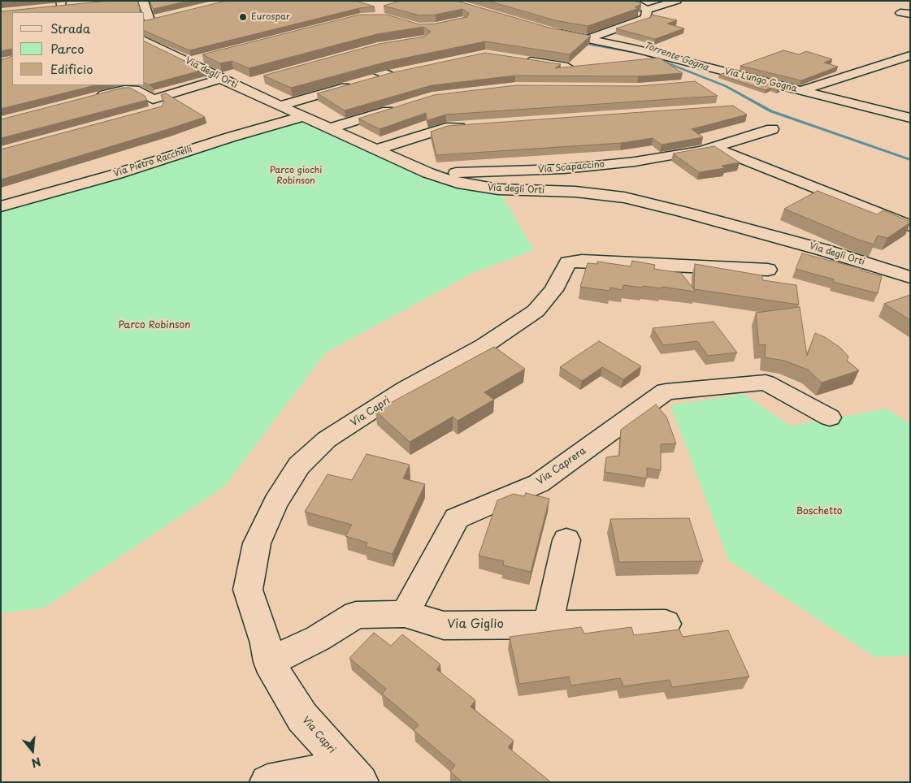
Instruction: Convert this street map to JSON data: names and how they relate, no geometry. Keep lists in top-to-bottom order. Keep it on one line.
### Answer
{"streets":{"street":["Via degli Orti","Via Lungo Gogna","Via Pietro Racchelli","Via Scapaccino","Via Capri","Via Caprera","Via Giglio"]},"crossings":[["Via degli Orti","Via Pietro Racchelli"],["Via degli Orti","Via Scapaccino"],["Via Caprera","Via Giglio"]],"water":["Torrente Gogna"],"parks":["Parco giochi Robinson","Parco Robinson","Boschetto"],"places":["Eurospar"],"legend":["Strada","Parco","Edificio"],"north":"bottom"}
